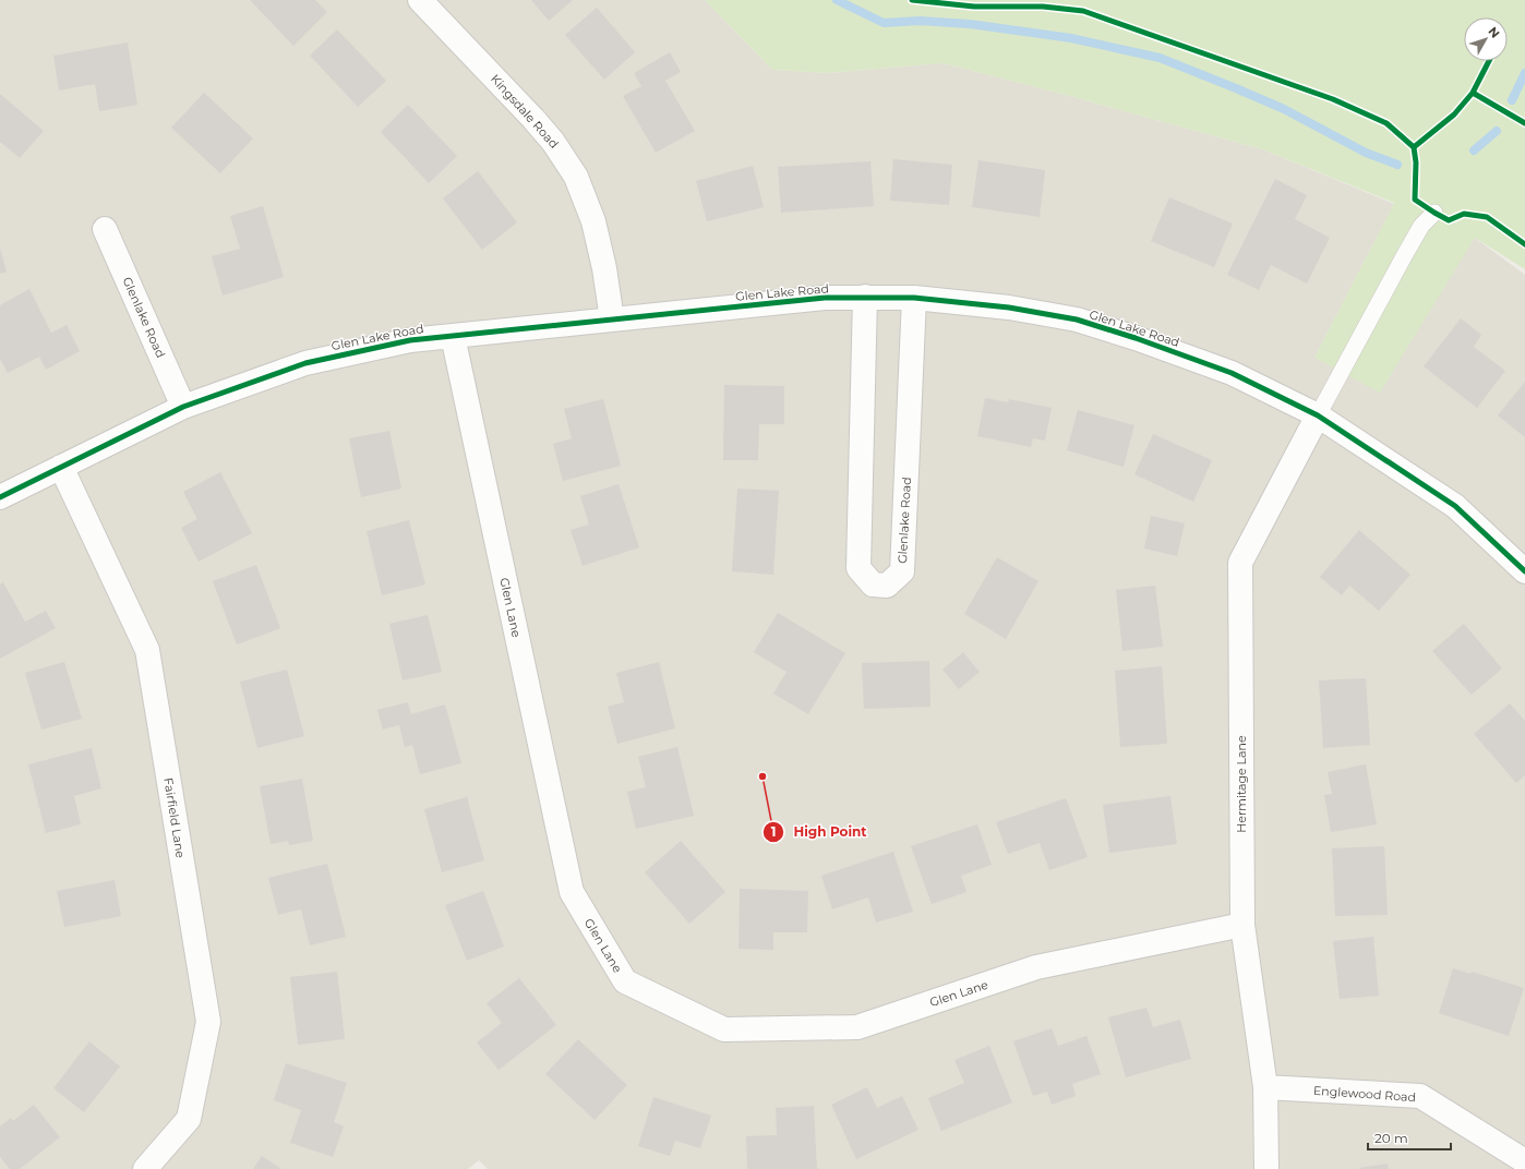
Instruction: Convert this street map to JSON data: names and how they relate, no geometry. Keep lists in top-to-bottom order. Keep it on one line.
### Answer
{"streets":{"street":["Kingsdale Road","Glen Lake Road","Glenlake Road","Glen Lane","Hermitage Lane","Fairfield Lane","Englewood Road"]},"crossings":[["Kingsdale Road","Glen Lake Road"],["Glen Lake Road","Glenlake Road"],["Glen Lake Road","Glen Lane"],["Glen Lake Road","Hermitage Lane"],["Glen Lake Road","Fairfield Lane"],["Glen Lane","Hermitage Lane"],["Hermitage Lane","Englewood Road"]],"places":["High Point"],"scale_bar":"20 m","north":"top right"}
